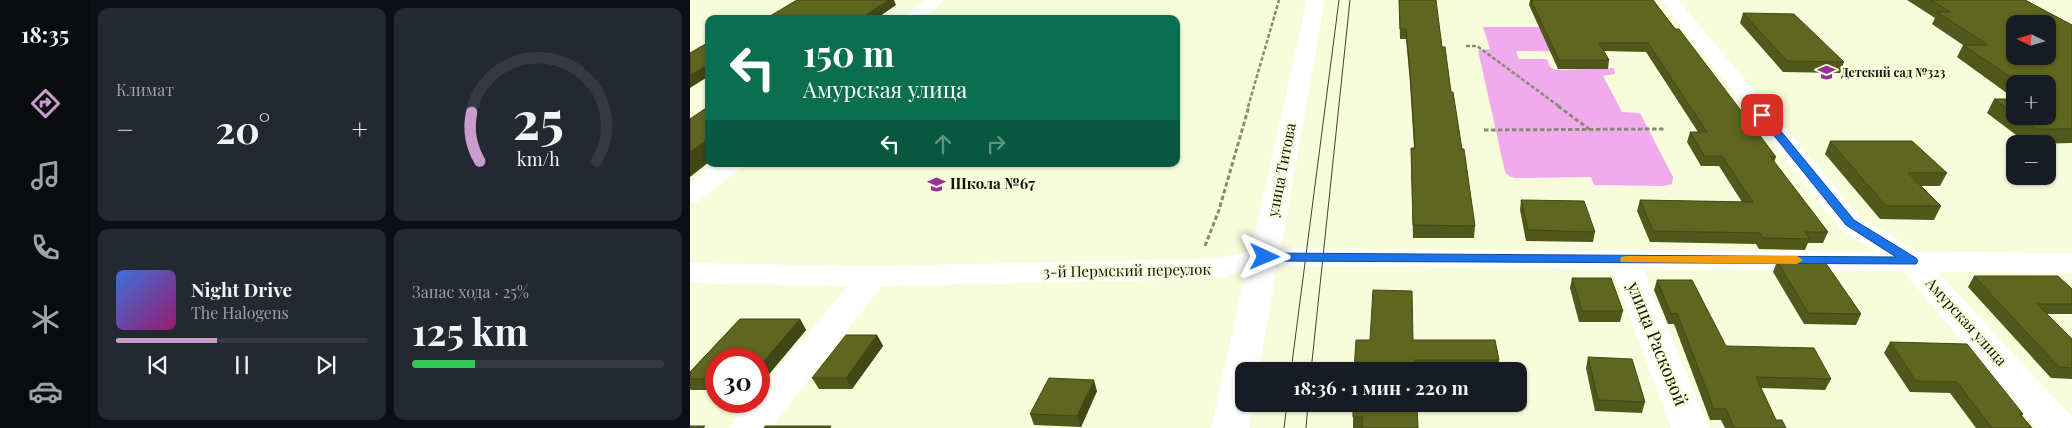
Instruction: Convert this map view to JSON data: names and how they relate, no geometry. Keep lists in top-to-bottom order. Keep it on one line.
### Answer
{"streets":{"street":["улица Титова","3-й Пермский переулок","Амурская улица","улица Расковой"]},"crossings":[["улица Титова","3-й Пермский переулок"],["3-й Пермский переулок","Амурская улица"],["3-й Пермский переулок","улица Расковой"]],"places":{"school or university":["Детский сад №323","Школа №67"]},"north":"left","page":{"tabs":"18:35","tile":["Климат",["Запас хода · 25%","125 km"]],"map_buttons":["+","−"],"turn":["150 m","Амурская улица"],"heat":["−","20°","+"],"song":["Night Drive","The Halogens"],"limit":"30","trip":"18:36 · 1 мин · 220 m","gauge":["25","km/h"]}}
